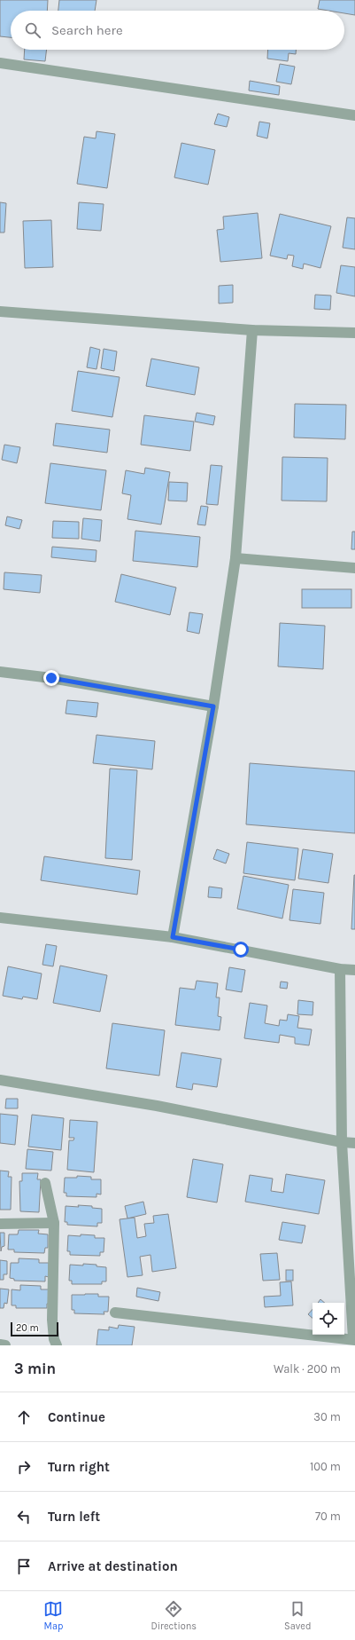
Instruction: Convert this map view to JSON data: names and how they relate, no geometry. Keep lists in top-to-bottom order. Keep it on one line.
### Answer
{"scale_bar":"20 m","page":{"search":"Search here","scale":"20 m","heading":["3 min","Walk · 200 m"],"list":[["Continue","30 m"],["Turn right","100 m"],["Turn left","70 m"],"Arrive at destination"],"nav":["Map","Directions","Saved"]}}
